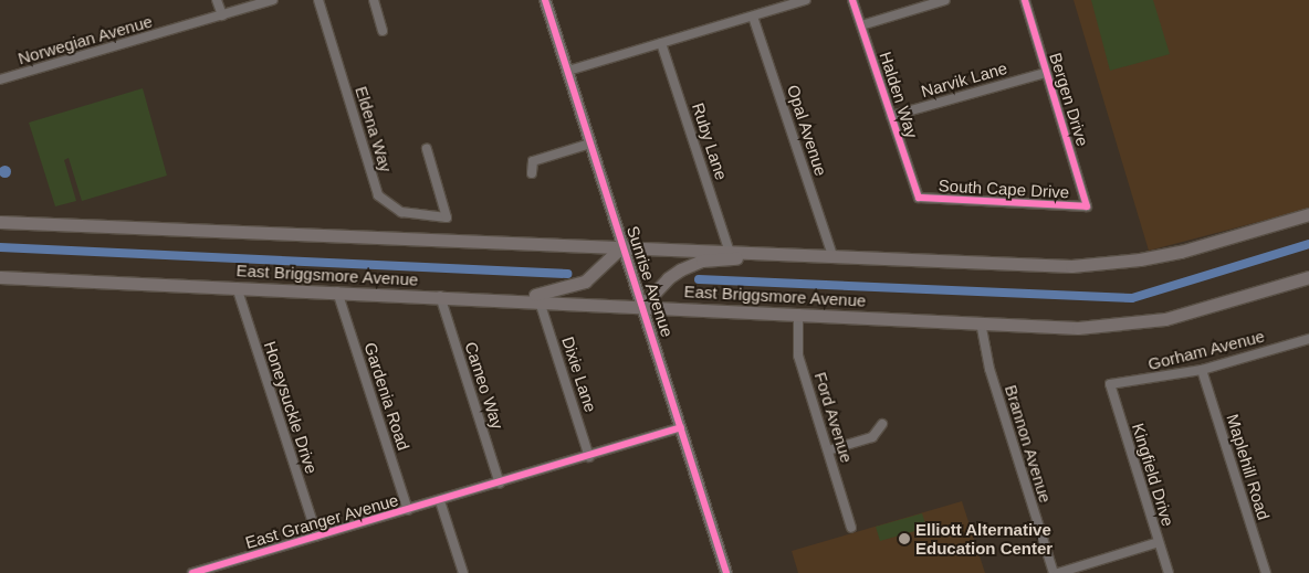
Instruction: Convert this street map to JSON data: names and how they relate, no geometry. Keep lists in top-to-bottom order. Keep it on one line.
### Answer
{"streets":{"main road":["East Briggsmore Avenue"],"street":["Norwegian Avenue","Narvik Lane","Halden Way","Bergen Drive","Eldena Way","Opal Avenue","Ruby Lane","South Cape Drive","Sunrise Avenue","Gorham Avenue","Dixie Lane","Cameo Way","Gardenia Road","Honeysuckle Drive","Ford Avenue","Brannon Avenue","Maplehill Road","Kingfield Drive","East Granger Avenue"]},"crossings":[["Narvik Lane","Halden Way"],["Narvik Lane","Bergen Drive"],["Halden Way","South Cape Drive"],["Bergen Drive","South Cape Drive"],["East Briggsmore Avenue","Sunrise Avenue"],["East Briggsmore Avenue","Dixie Lane"],["East Briggsmore Avenue","Cameo Way"],["East Briggsmore Avenue","Gardenia Road"],["East Briggsmore Avenue","Honeysuckle Drive"],["East Briggsmore Avenue","Ford Avenue"],["East Briggsmore Avenue","Brannon Avenue"],["Sunrise Avenue","East Granger Avenue"],["Gorham Avenue","Maplehill Road"],["Gorham Avenue","Kingfield Drive"],["Dixie Lane","East Granger Avenue"],["Cameo Way","East Granger Avenue"],["Gardenia Road","East Granger Avenue"],["Honeysuckle Drive","East Granger Avenue"]],"places":["Elliott Alternative Education Center"]}
